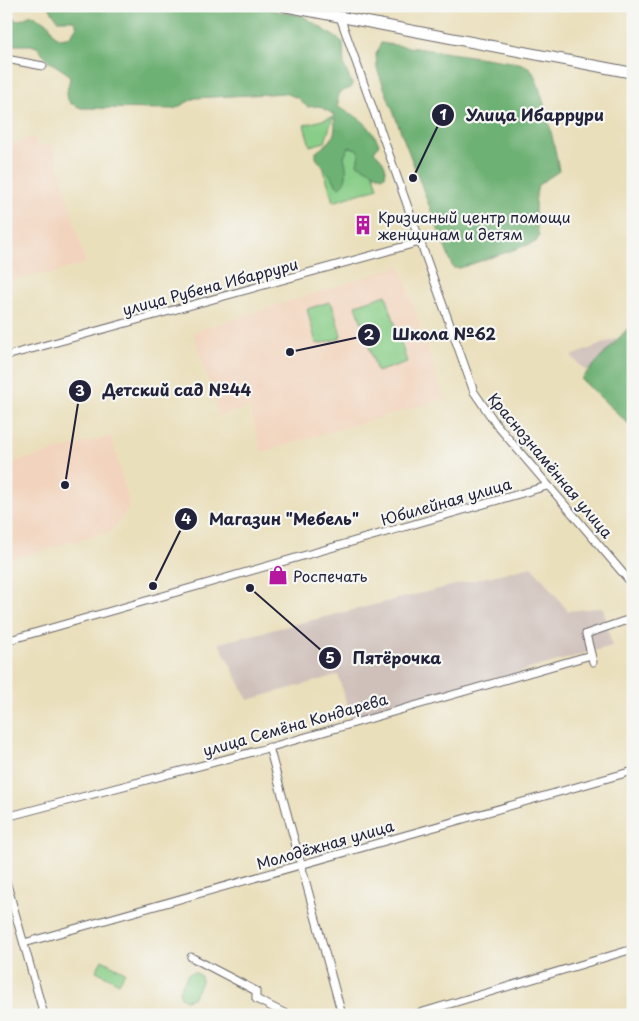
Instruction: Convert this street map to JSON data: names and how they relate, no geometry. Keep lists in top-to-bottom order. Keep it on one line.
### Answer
{"streets":{"street":["улица Рубена Ибаррури","Краснознамённая улица","Юбилейная улица","улица Семёна Кондарева","Молодёжная улица"]},"crossings":[["улица Рубена Ибаррури","Краснознамённая улица"],["Краснознамённая улица","Юбилейная улица"]],"places":{"other":["Улица Ибаррури","Школа №62","Детский сад №44","Магазин \"Мебель\"","Пятёрочка"],"building":["Кризисный центр помощи женщинам и детям"],"shop":["Роспечать"]}}
